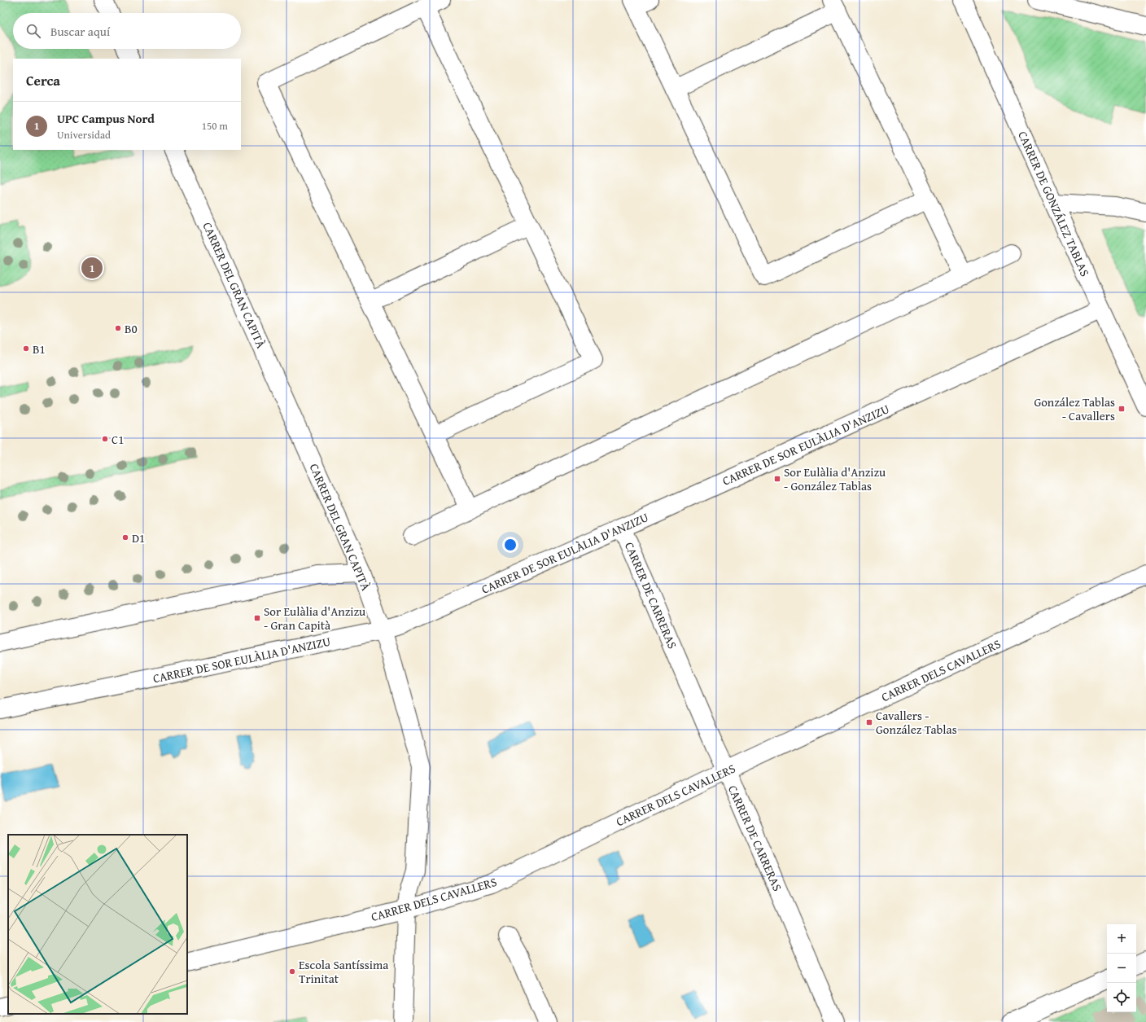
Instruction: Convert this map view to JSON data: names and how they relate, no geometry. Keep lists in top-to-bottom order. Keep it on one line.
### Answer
{"streets":{"street":["CARRER DE GONZÁLEZ TABLAS","CARRER DEL GRAN CAPITÀ","CARRER DE SOR EULÀLIA D'ANZIZU","CARRER DE CARRERAS","CARRER DELS CAVALLERS"]},"crossings":[["CARRER DE GONZÁLEZ TABLAS","CARRER DE SOR EULÀLIA D'ANZIZU"],["CARRER DEL GRAN CAPITÀ","CARRER DE SOR EULÀLIA D'ANZIZU"],["CARRER DEL GRAN CAPITÀ","CARRER DELS CAVALLERS"],["CARRER DE SOR EULÀLIA D'ANZIZU","CARRER DE CARRERAS"],["CARRER DE CARRERAS","CARRER DELS CAVALLERS"]],"places":{"other":["B0","B1","C1","D1","Escola Santíssima Trinitat"],"transit":["González Tablas - Cavallers","Sor Eulàlia d'Anzizu - González Tablas","Sor Eulàlia d'Anzizu - Gran Capità","Cavallers - González Tablas"]},"page":{"search":"Buscar aquí","heading":"Cerca","list":[{"mark":"1","name":"UPC Campus Nord","note":"Universidad","value":"150 m"}],"pins":"1","map_buttons":["+","−"]}}
